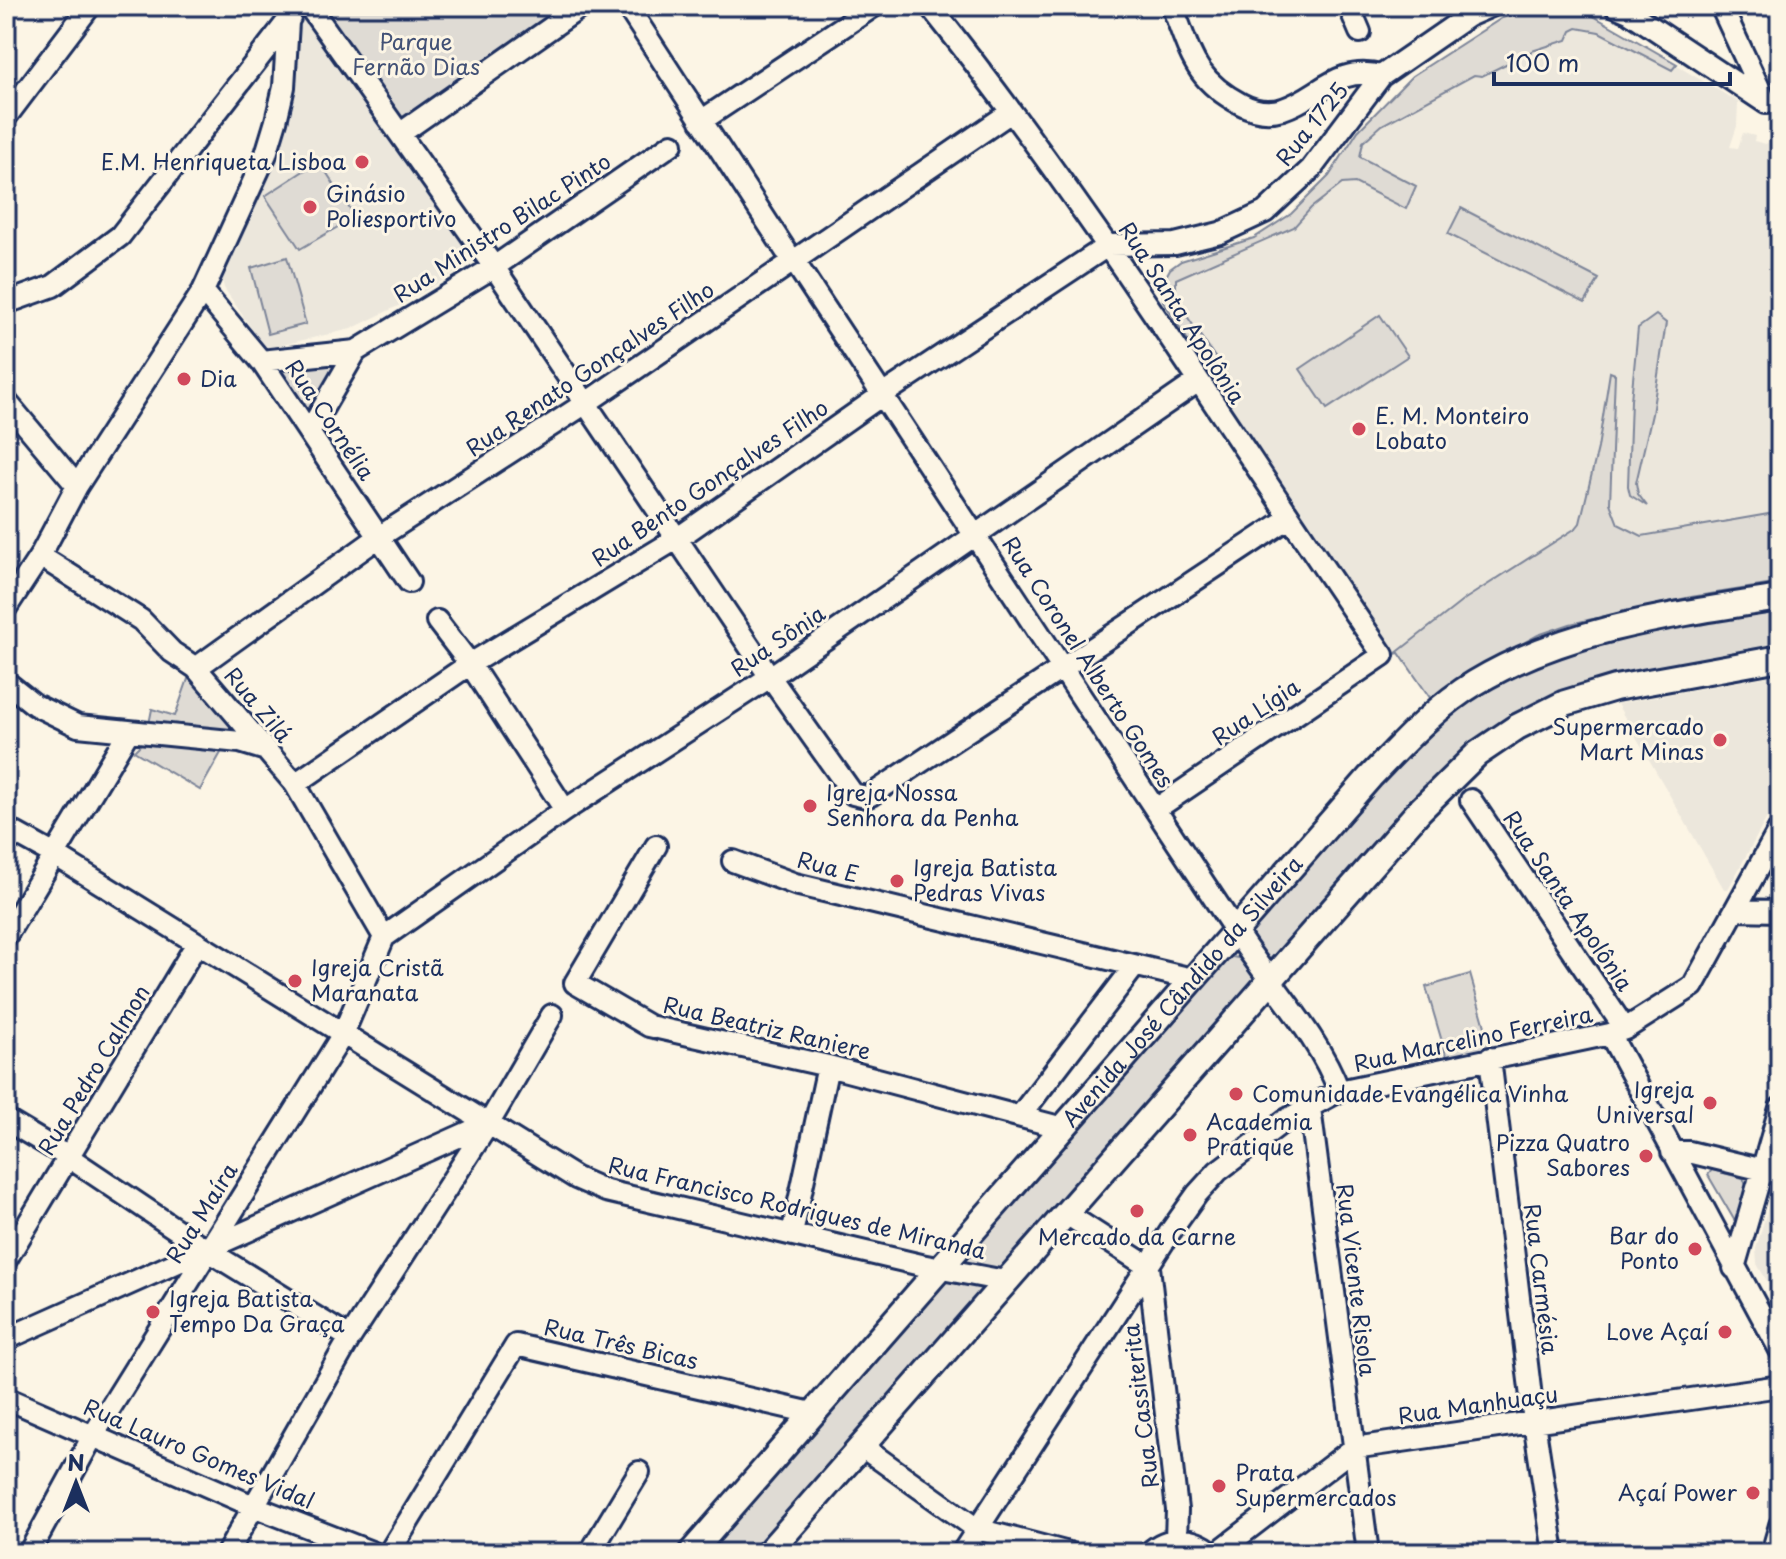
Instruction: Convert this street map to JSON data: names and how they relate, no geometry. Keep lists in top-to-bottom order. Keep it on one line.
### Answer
{"streets":{"main road":["Avenida José Cândido da Silveira"],"street":["Rua 1725","Rua Ministro Bilac Pinto","Rua Santa Apolônia","Rua Renato Gonçalves Filho","Rua Cornélia","Rua Bento Gonçalves Filho","Rua Sônia","Rua Coronel Alberto Gomes","Rua Zilá","Rua Lígia","Rua E","Rua Beatriz Raniere","Rua Marcelino Ferreira","Rua Pedro Calmon","Rua Francisco Rodrigues de Miranda","Rua Maíra","Rua Carmésia","Rua Vicente Risola","Rua Três Bicas","Rua Manhuaçu","Rua Cassiterita","Rua Lauro Gomes Vidal"]},"crossings":[["Rua 1725","Rua Santa Apolônia"],["Rua 1725","Rua Bento Gonçalves Filho"],["Rua Ministro Bilac Pinto","Rua Cornélia"],["Rua Santa Apolônia","Rua Renato Gonçalves Filho"],["Rua Santa Apolônia","Rua Bento Gonçalves Filho"],["Rua Santa Apolônia","Rua Sônia"],["Rua Santa Apolônia","Rua Lígia"],["Rua Santa Apolônia","Rua Marcelino Ferreira"],["Rua Renato Gonçalves Filho","Rua Cornélia"],["Rua Renato Gonçalves Filho","Rua Coronel Alberto Gomes"],["Rua Renato Gonçalves Filho","Rua Zilá"],["Rua Bento Gonçalves Filho","Rua Coronel Alberto Gomes"],["Rua Bento Gonçalves Filho","Rua Zilá"],["Rua Sônia","Rua Coronel Alberto Gomes"],["Rua Sônia","Rua Zilá"],["Rua Sônia","Rua Maíra"],["Rua Coronel Alberto Gomes","Rua Lígia"],["Rua Coronel Alberto Gomes","Avenida José Cândido da Silveira"],["Rua Coronel Alberto Gomes","Rua Marcelino Ferreira"],["Rua Zilá","Rua Maíra"],["Rua E","Avenida José Cândido da Silveira"],["Avenida José Cândido da Silveira","Rua Beatriz Raniere"],["Avenida José Cândido da Silveira","Rua Francisco Rodrigues de Miranda"],["Avenida José Cândido da Silveira","Rua Três Bicas"],["Rua Marcelino Ferreira","Rua Carmésia"],["Rua Marcelino Ferreira","Rua Vicente Risola"],["Rua Marcelino Ferreira","Rua Cassiterita"],["Rua Pedro Calmon","Rua Francisco Rodrigues de Miranda"],["Rua Francisco Rodrigues de Miranda","Rua Maíra"],["Rua Maíra","Rua Lauro Gomes Vidal"],["Rua Carmésia","Rua Manhuaçu"],["Rua Vicente Risola","Rua Manhuaçu"]],"parks":["Parque Fernão Dias"],"places":["E.M. Henriqueta Lisboa","Ginásio Poliesportivo","Dia","E. M. Monteiro Lobato","Supermercado Mart Minas","Igreja Nossa Senhora da Penha","Igreja Batista Pedras Vivas","Igreja Cristã Maranata","Comunidade Evangélica Vinha","Igreja Universal","Academia Pratique","Pizza Quatro Sabores","Mercado da Carne","Bar do Ponto","Igreja Batista Tempo Da Graça","Love Açaí","Prata Supermercados","Açaí Power"],"scale_bar":"100 m","north":"top"}
